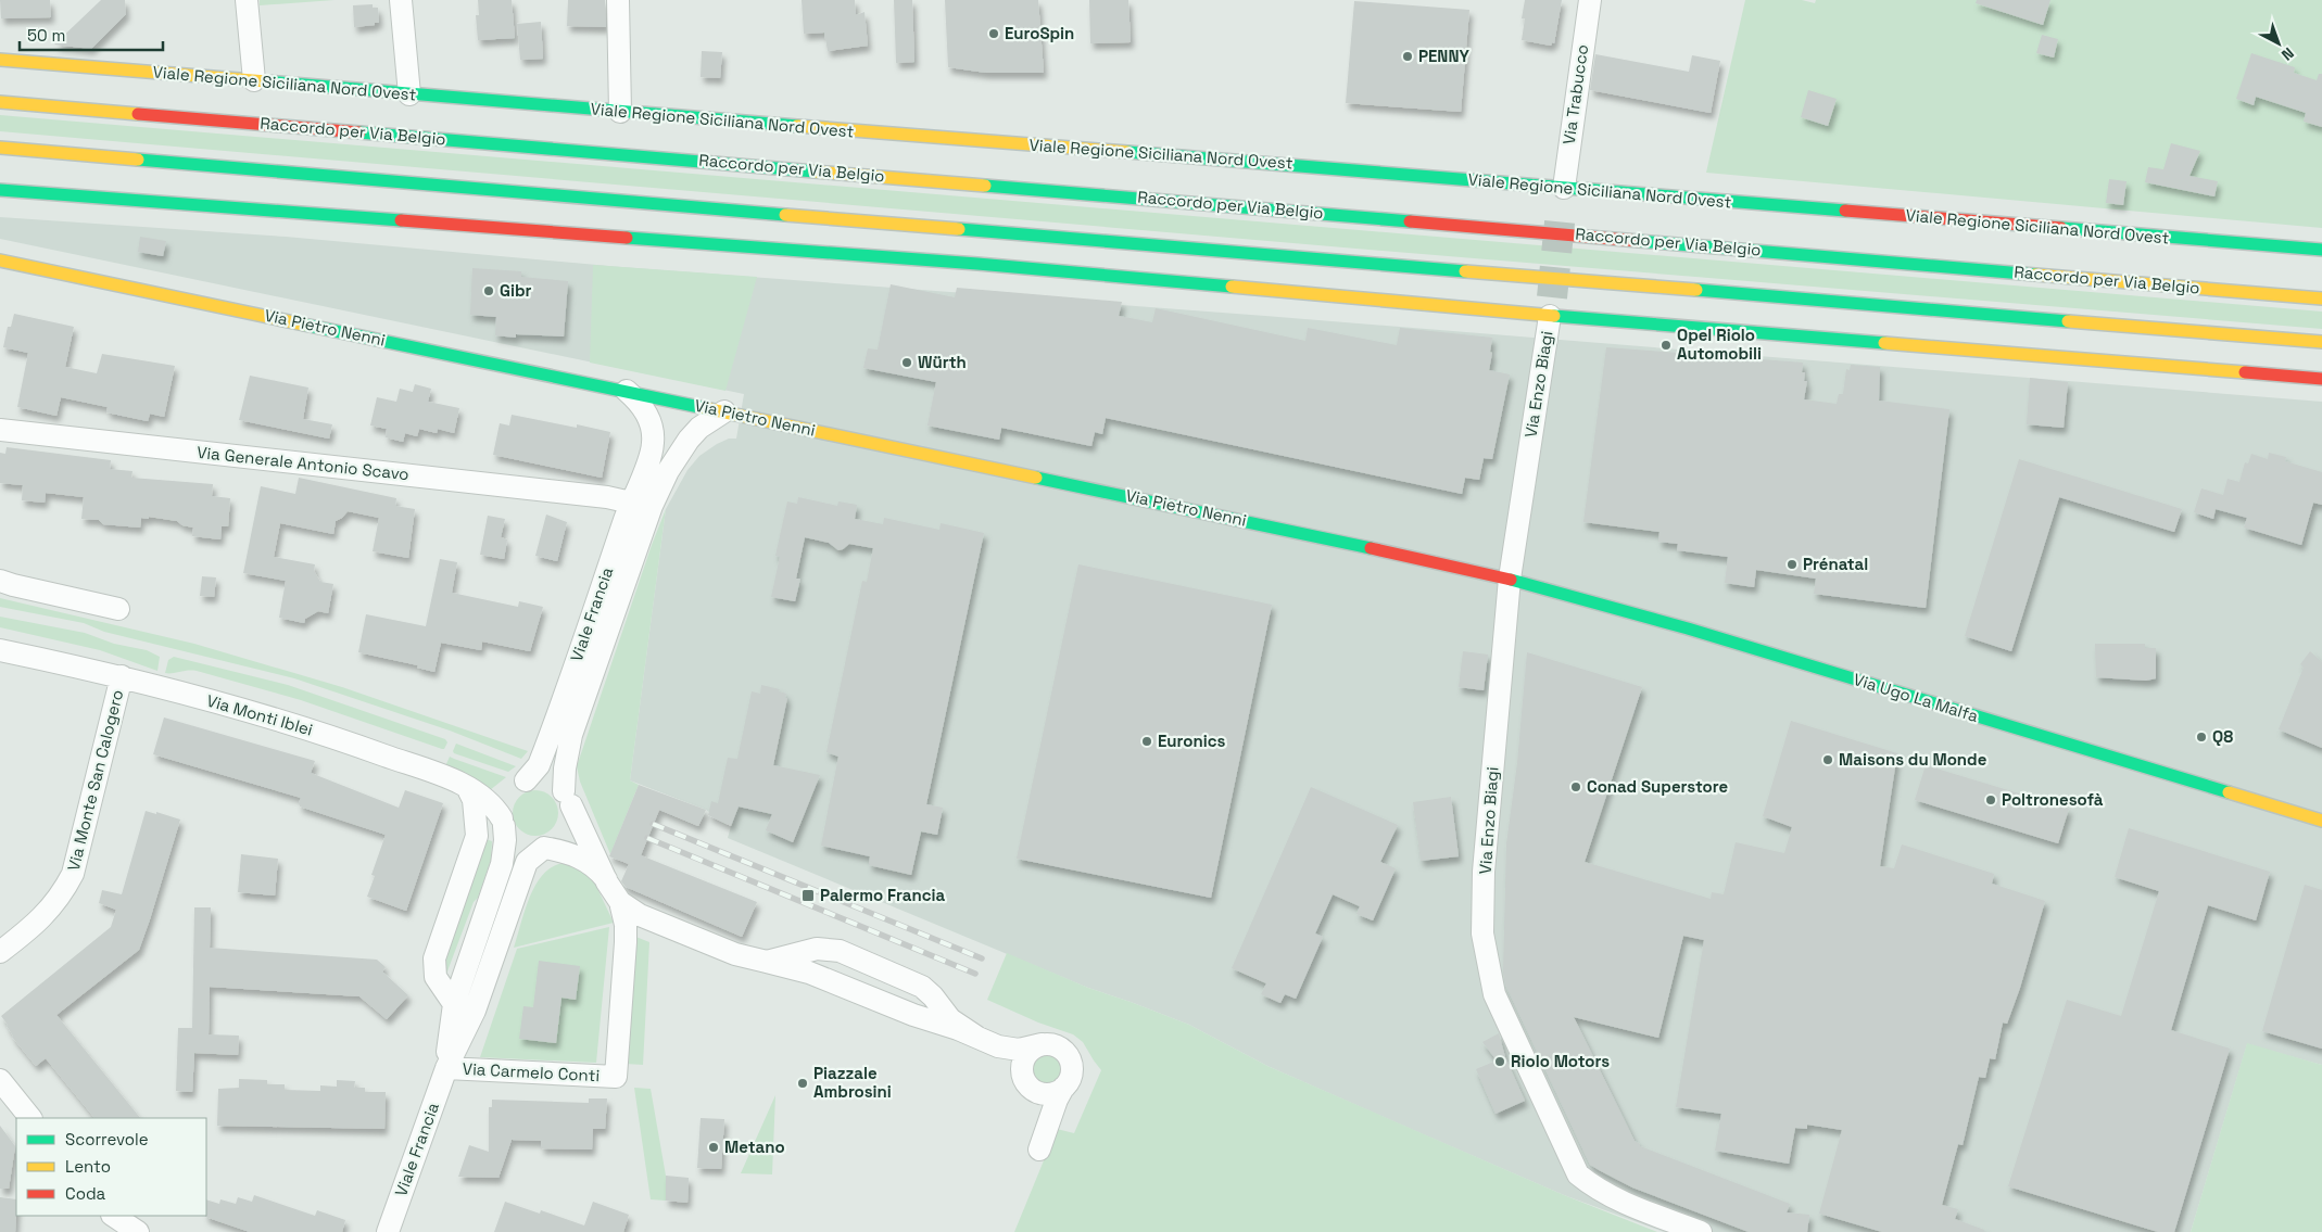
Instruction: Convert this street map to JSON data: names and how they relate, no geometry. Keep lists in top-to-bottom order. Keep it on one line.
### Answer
{"streets":{"main road":["Viale Regione Siciliana Nord Ovest","Raccordo per Via Belgio","Via Pietro Nenni","Via Ugo La Malfa"],"street":["Via Trabucco","Via Enzo Biagi","Via Generale Antonio Scavo","Viale Francia","Via Monti Iblei","Via Monte San Calogero","Via Carmelo Conti"]},"crossings":[["Viale Regione Siciliana Nord Ovest","Via Trabucco"],["Via Pietro Nenni","Via Enzo Biagi"],["Via Pietro Nenni","Viale Francia"],["Via Pietro Nenni","Via Ugo La Malfa"],["Via Enzo Biagi","Via Ugo La Malfa"],["Via Generale Antonio Scavo","Viale Francia"],["Viale Francia","Via Monti Iblei"],["Viale Francia","Via Carmelo Conti"],["Via Monti Iblei","Via Monte San Calogero"]],"places":{"other":["EuroSpin","PENNY","Gibr","Opel Riolo Automobili","Würth","Prénatal","Q8","Euronics","Maisons du Monde","Conad Superstore","Poltronesofà","Riolo Motors","Piazzale Ambrosini","Metano"],"transit":["Palermo Francia"]},"legend":["Scorrevole","Lento","Coda"],"scale_bar":"50 m","north":"bottom right"}
